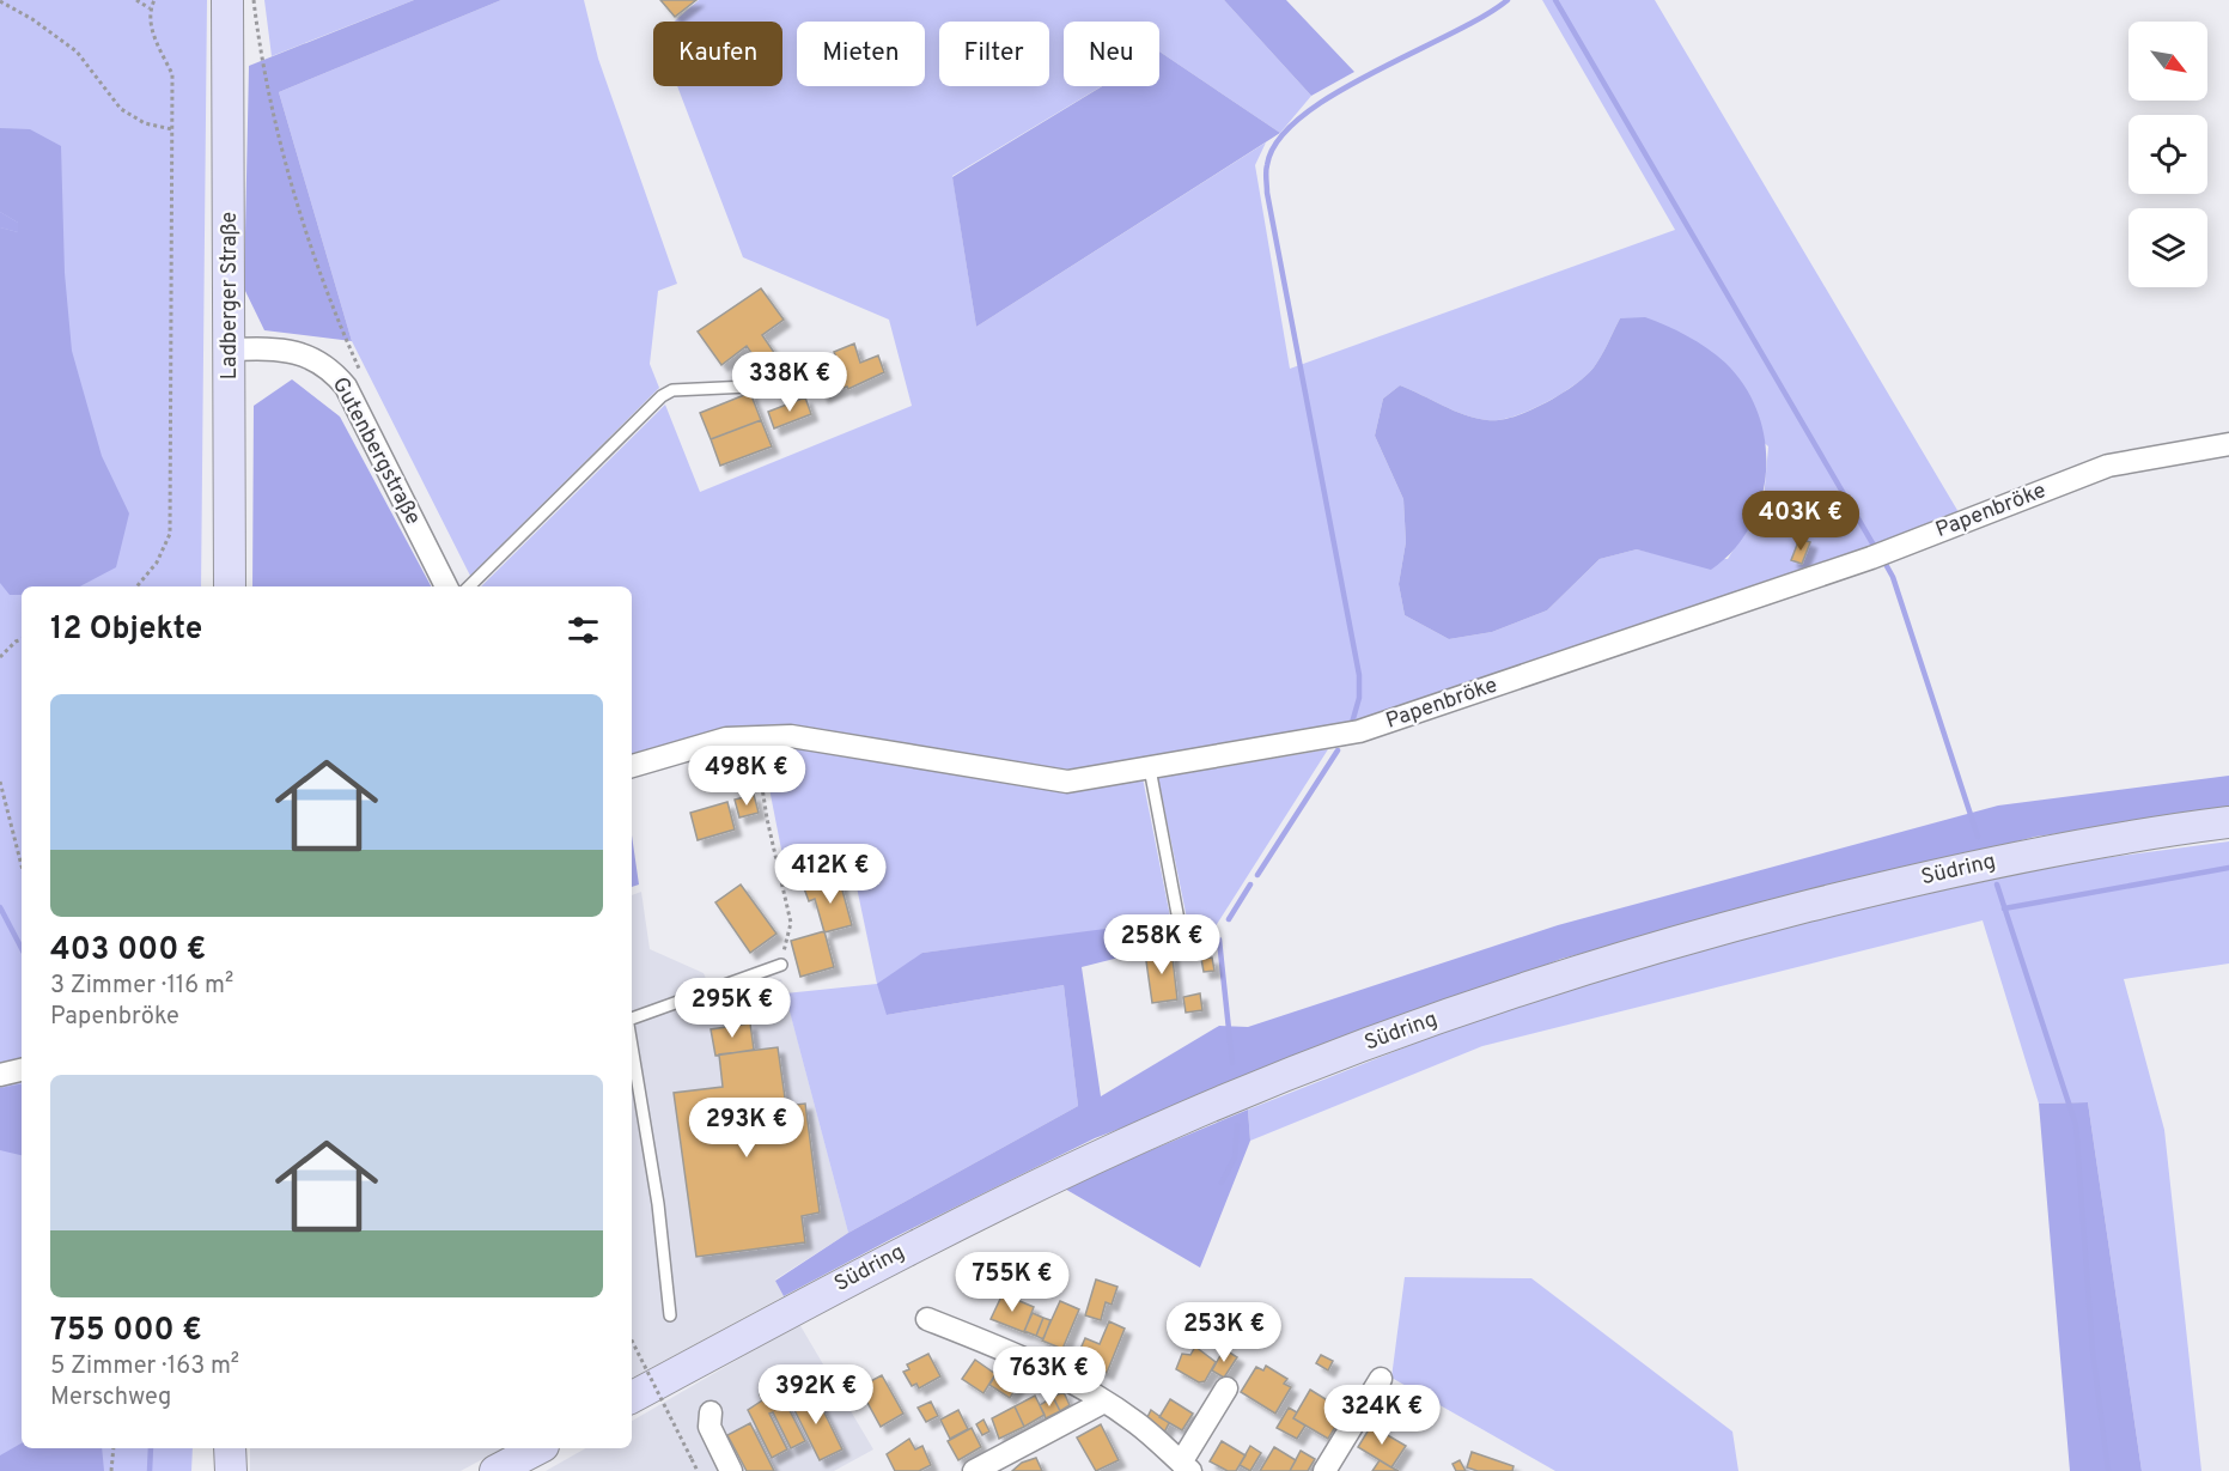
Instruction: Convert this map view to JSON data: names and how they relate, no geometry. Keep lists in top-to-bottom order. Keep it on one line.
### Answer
{"streets":{"main road":["Ladberger Straße","Südring"],"street":["Gutenbergstraße","Papenbröke"]},"crossings":[["Ladberger Straße","Gutenbergstraße"]],"north":"bottom right","page":{"chip":["Kaufen","Mieten","Filter","Neu"],"price":["338K €","403K €","498K €","412K €","258K €","295K €","293K €","755K €","253K €","763K €","392K €","324K €"],"heading":"12 Objekte","list":[{"name":"403 000 €","note":"3 Zimmer · 116 m² · Papenbröke"},{"name":"755 000 €","note":"5 Zimmer · 163 m² · Merschweg"}]}}
